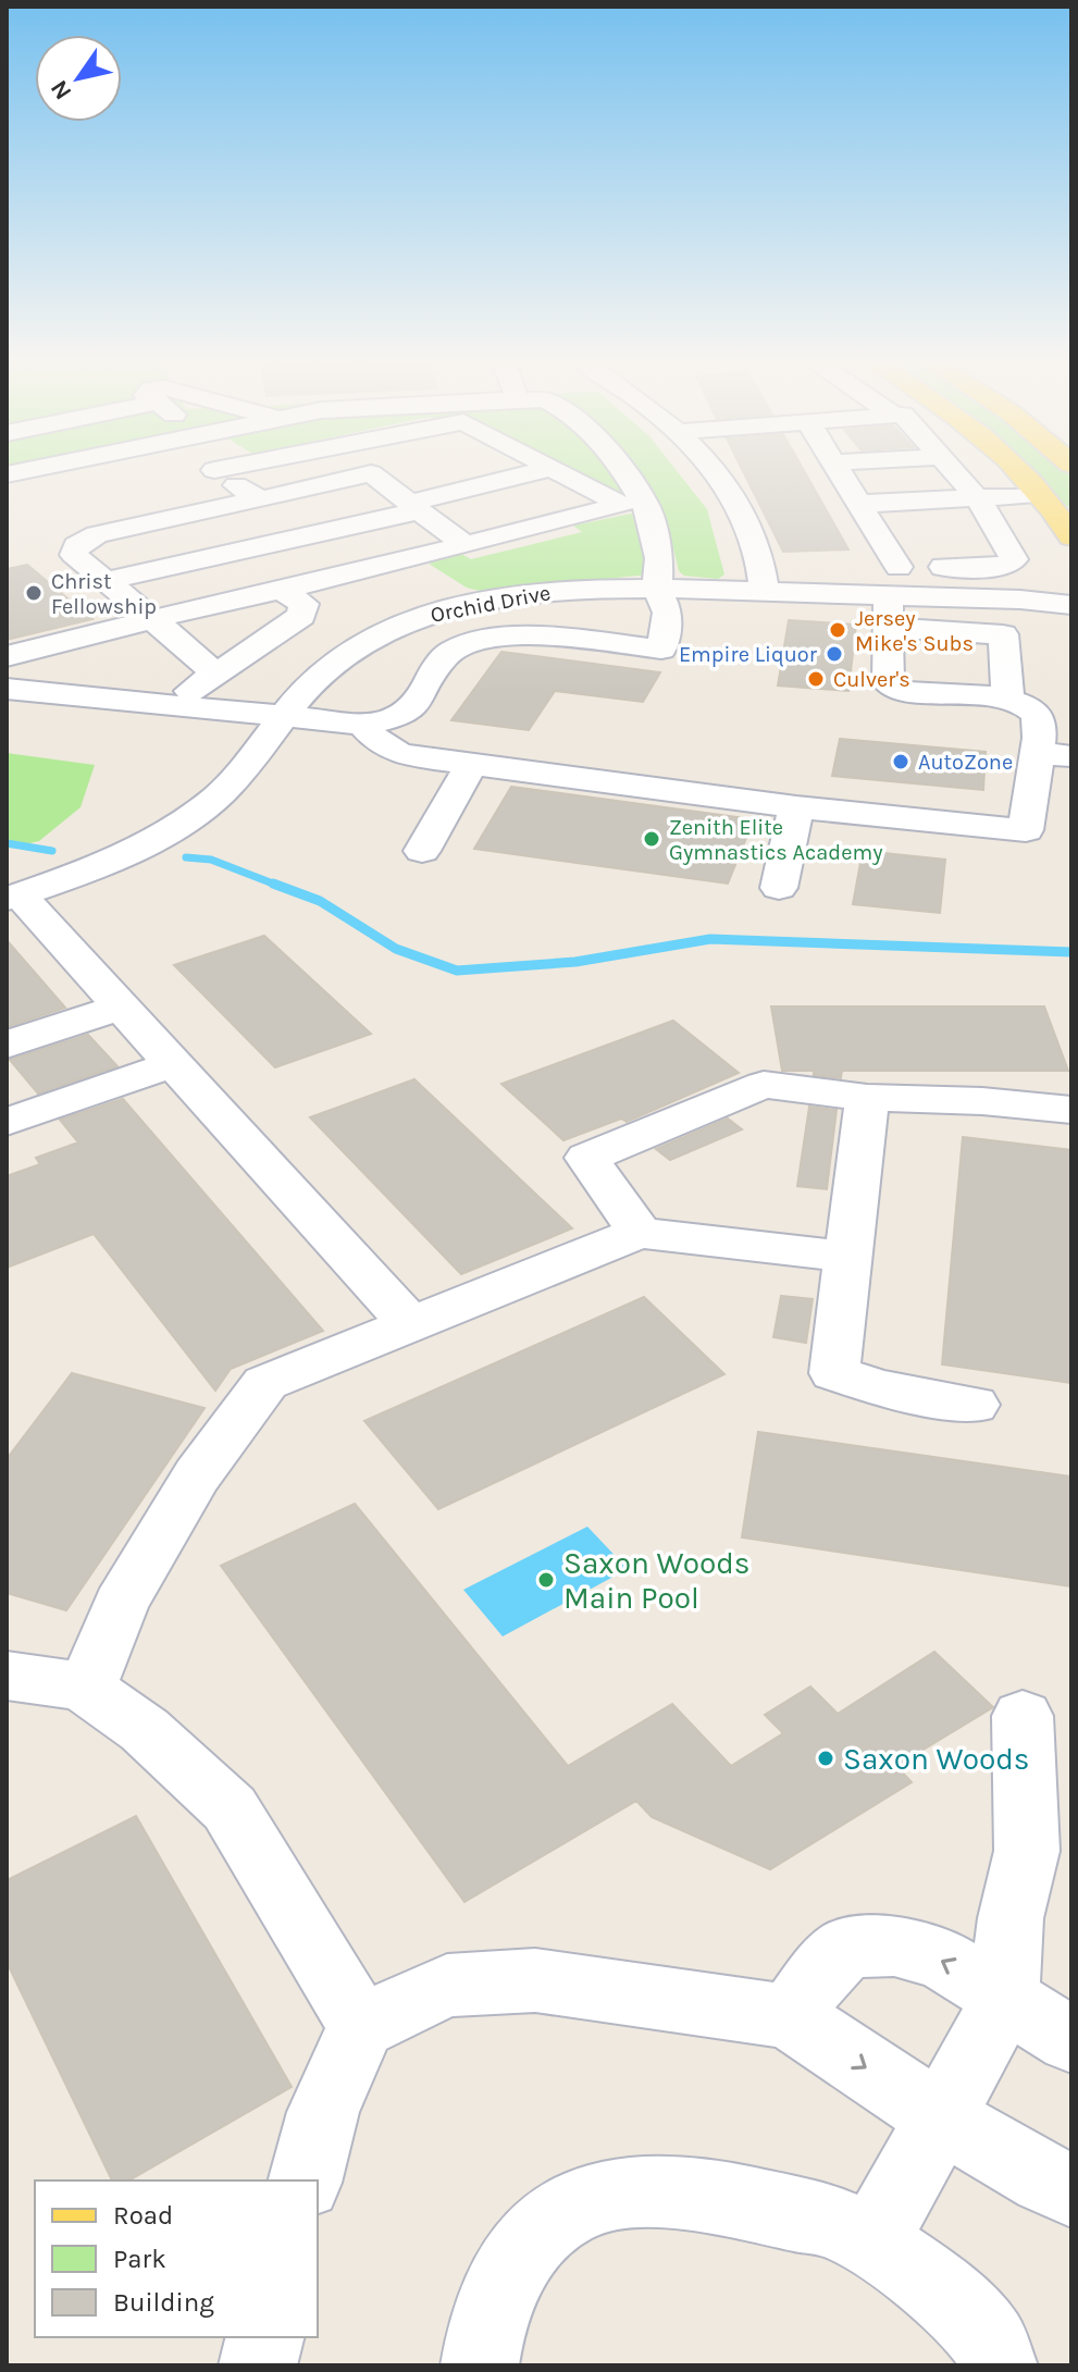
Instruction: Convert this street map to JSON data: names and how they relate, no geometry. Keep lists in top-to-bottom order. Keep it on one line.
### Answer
{"streets":{"street":["Orchid Drive"]},"places":["Christ Fellowship","Jersey Mike's Subs","Empire Liquor","Culver's","AutoZone","Zenith Elite Gymnastics Academy","Saxon Woods Main Pool","Saxon Woods"],"legend":["Road","Park","Building"],"north":"bottom left"}
